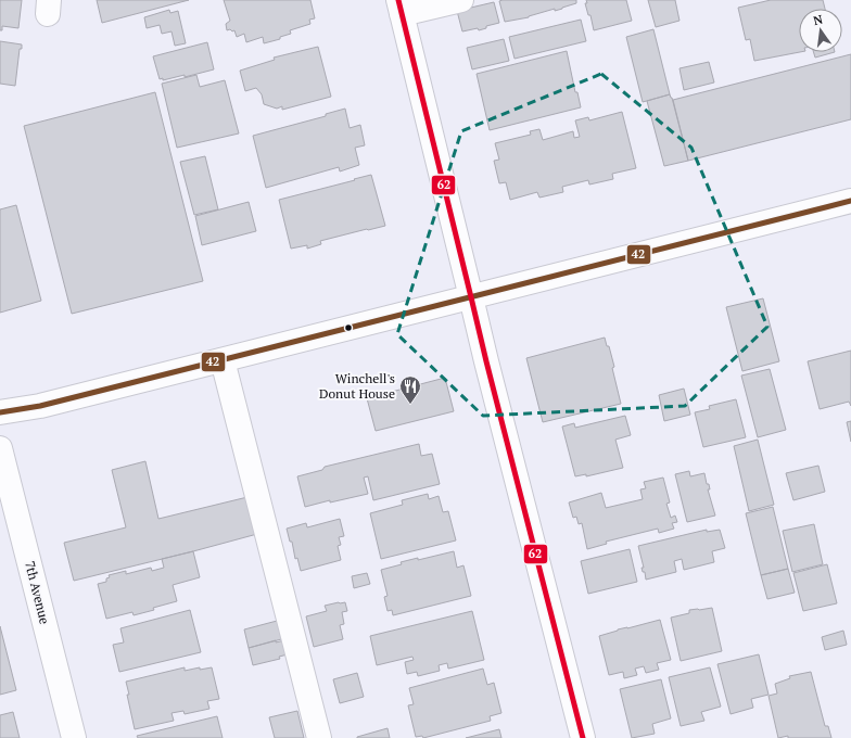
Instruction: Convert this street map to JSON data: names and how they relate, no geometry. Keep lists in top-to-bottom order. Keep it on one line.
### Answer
{"streets":{"street":["7th Avenue"]},"places":{"restaurant":["Winchell's Donut House"]},"lines":["transit line 62","transit line 42"],"north":"top"}
